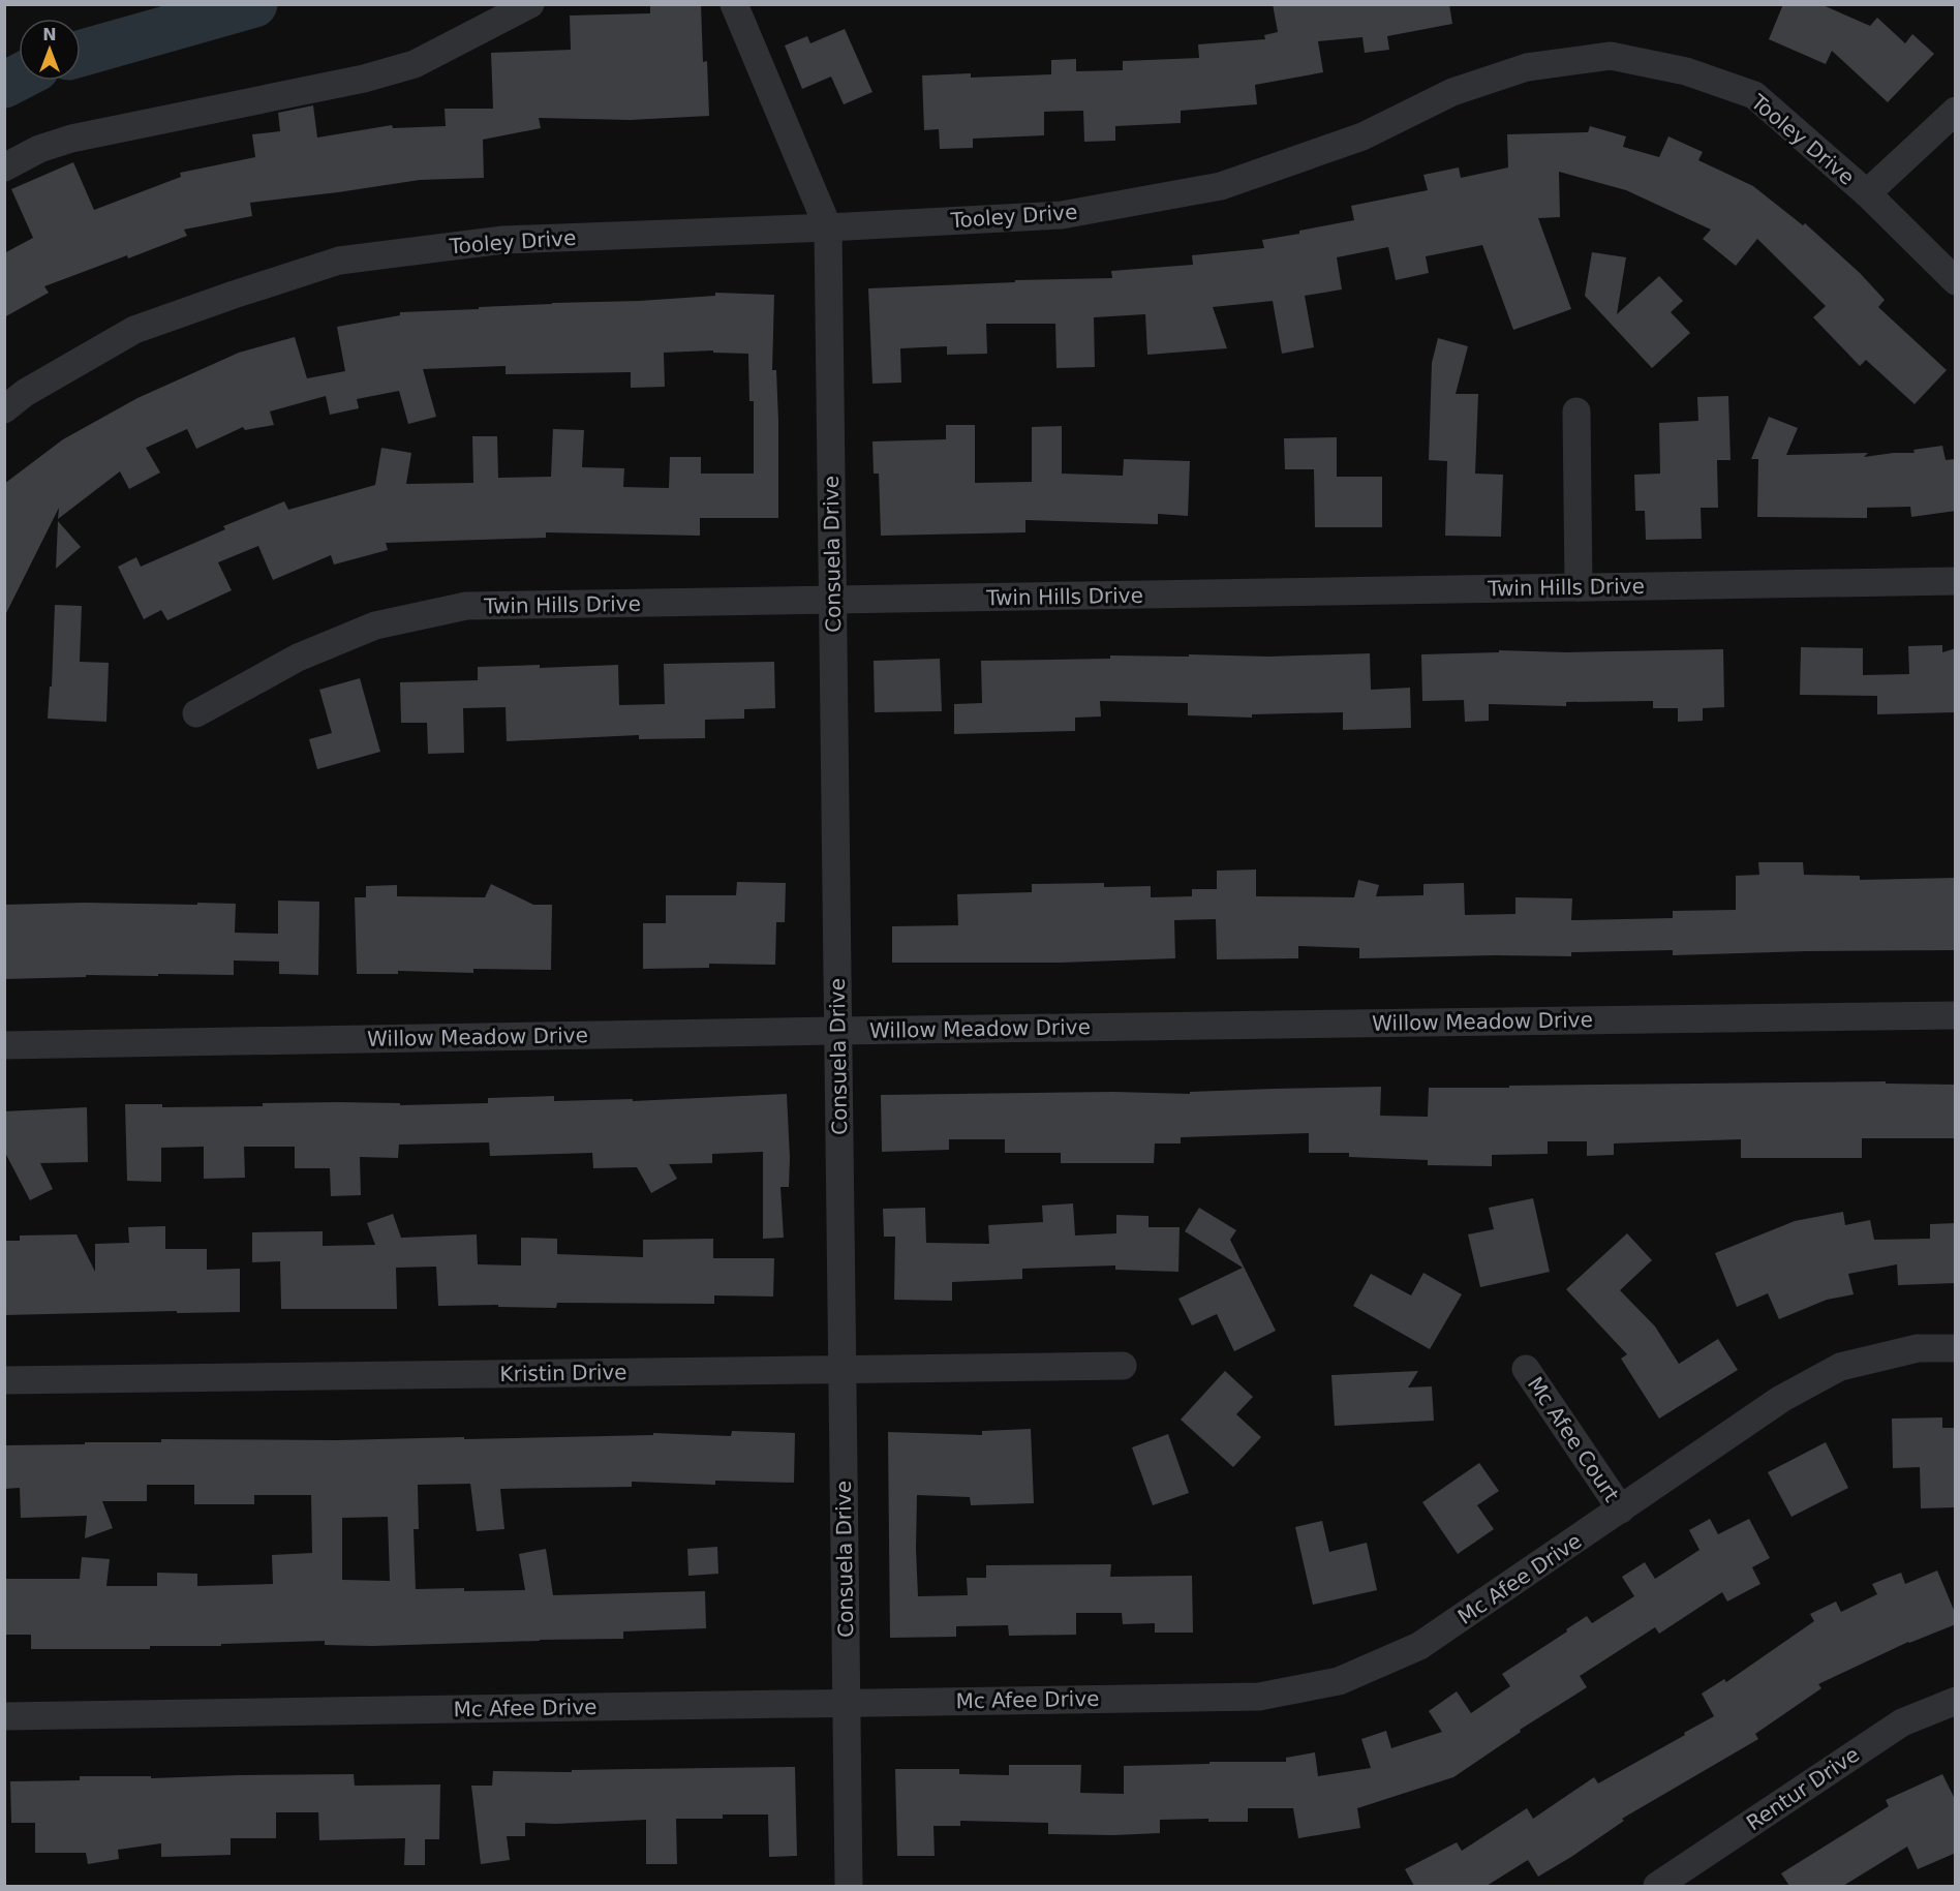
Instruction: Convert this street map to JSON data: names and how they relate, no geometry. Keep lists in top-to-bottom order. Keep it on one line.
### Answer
{"streets":{"street":["Tooley Drive","Consuela Drive","Twin Hills Drive","Willow Meadow Drive","Kristin Drive","Mc Afee Court","Mc Afee Drive","Rentur Drive"]},"crossings":[["Tooley Drive","Consuela Drive"],["Consuela Drive","Twin Hills Drive"],["Consuela Drive","Willow Meadow Drive"],["Consuela Drive","Kristin Drive"],["Consuela Drive","Mc Afee Drive"],["Mc Afee Court","Mc Afee Drive"]],"north":"top"}
